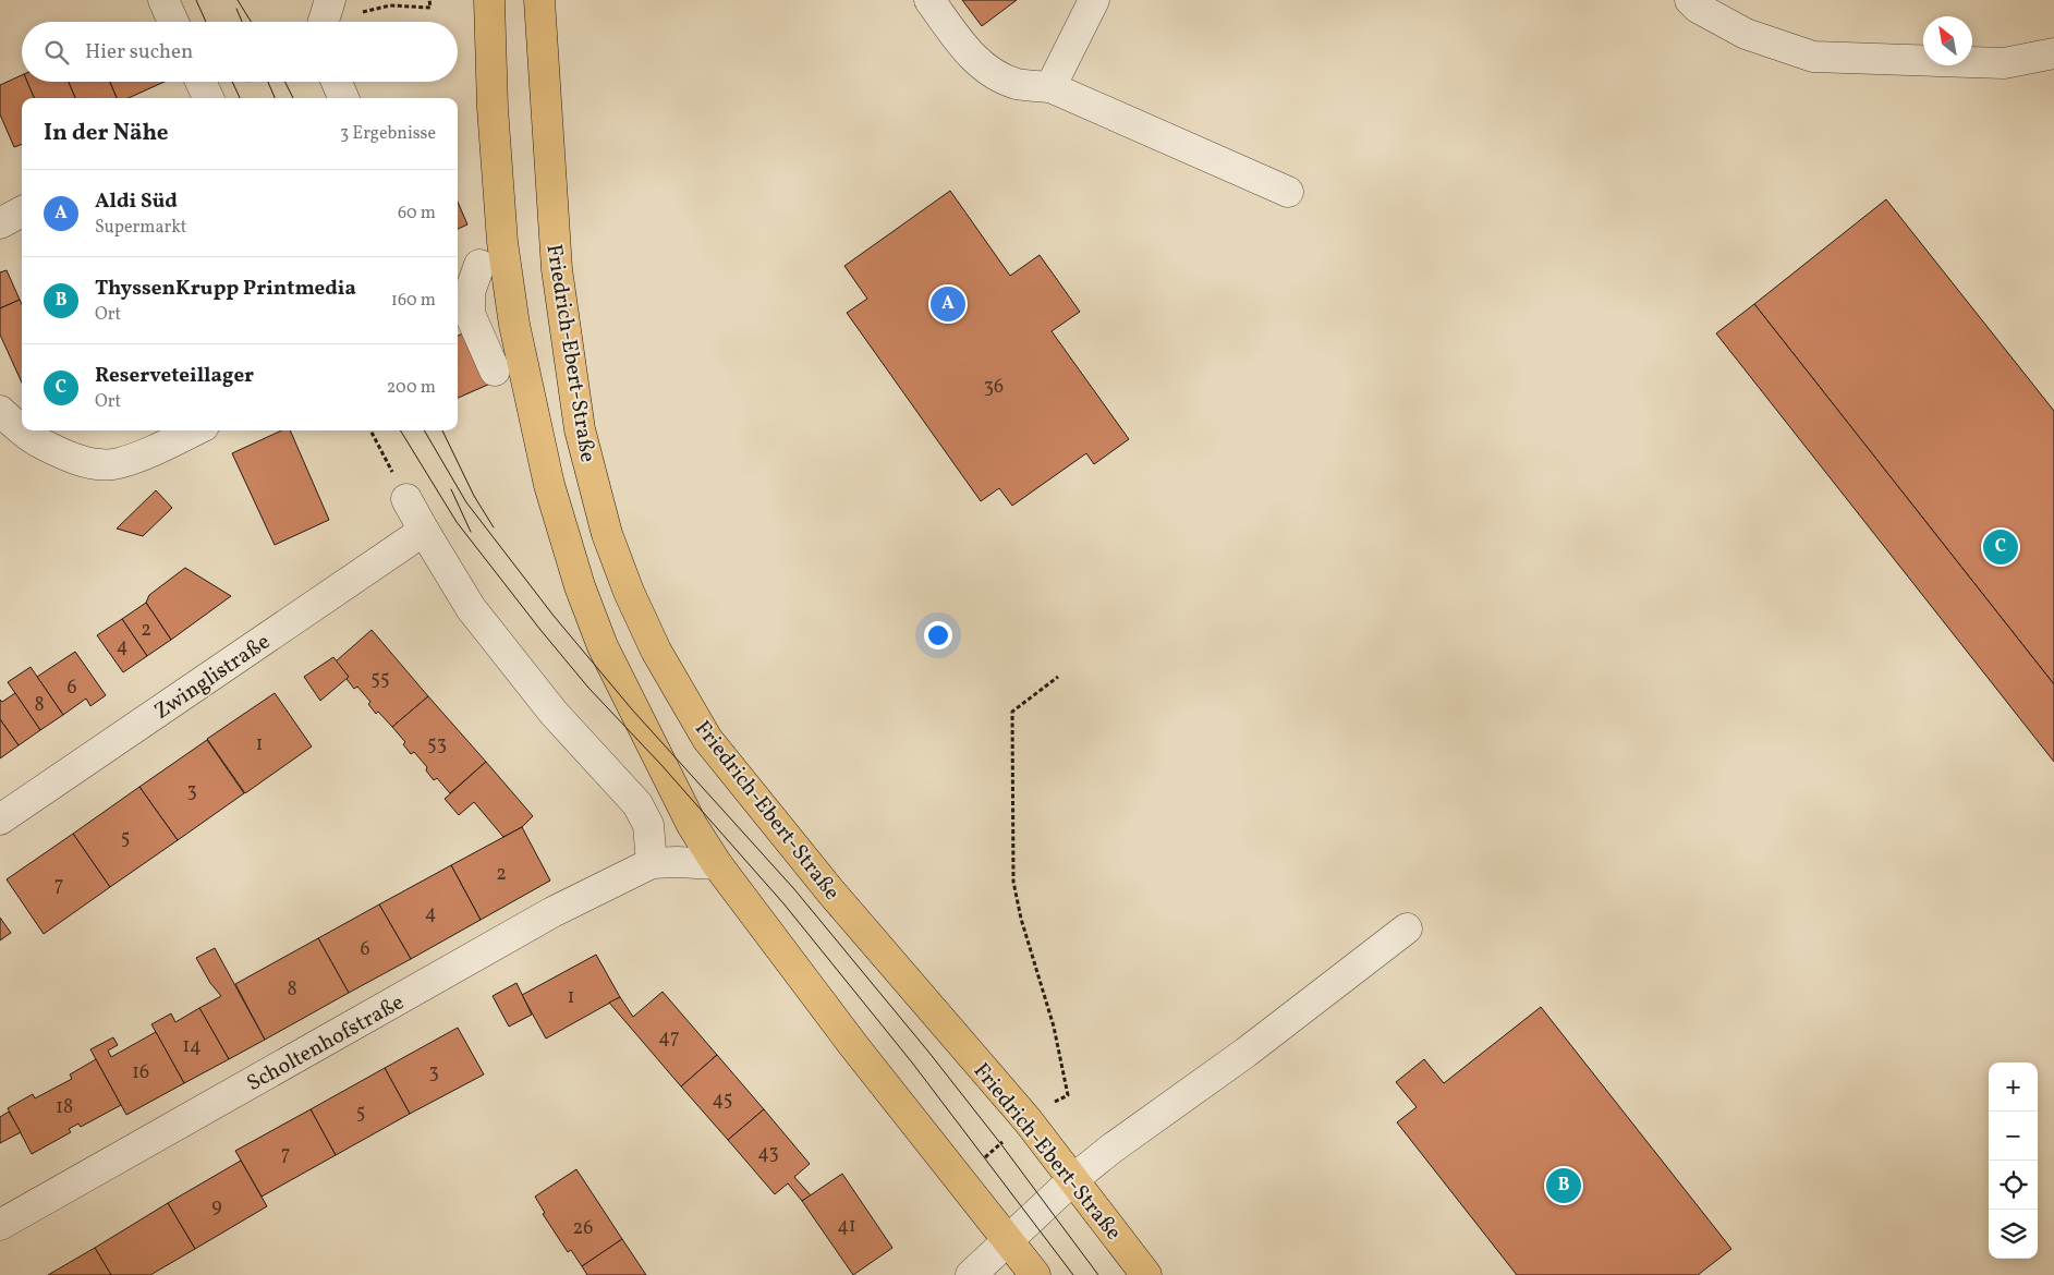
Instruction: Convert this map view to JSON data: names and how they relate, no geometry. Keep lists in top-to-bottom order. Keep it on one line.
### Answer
{"streets":{"main road":["Friedrich-Ebert-Straße"],"street":["Zwinglistraße","Scholtenhofstraße"]},"house_numbers":["36","2","4","55","6","8","1","53","3","5","2","7","4","6","8","1","47","14","16","3","45","18","5","43","7","9","41","26"],"north":"top left","page":{"search":"Hier suchen","heading":["In der Nähe","3 Ergebnisse"],"list":[{"mark":"A","name":"Aldi Süd","note":"Supermarkt","value":"60 m"},{"mark":"B","name":"ThyssenKrupp Printmedia","note":"Ort","value":"160 m"},{"mark":"C","name":"Reserveteillager","note":"Ort","value":"200 m"}],"pins":["A","C","B"],"map_buttons":["+","−"]}}
